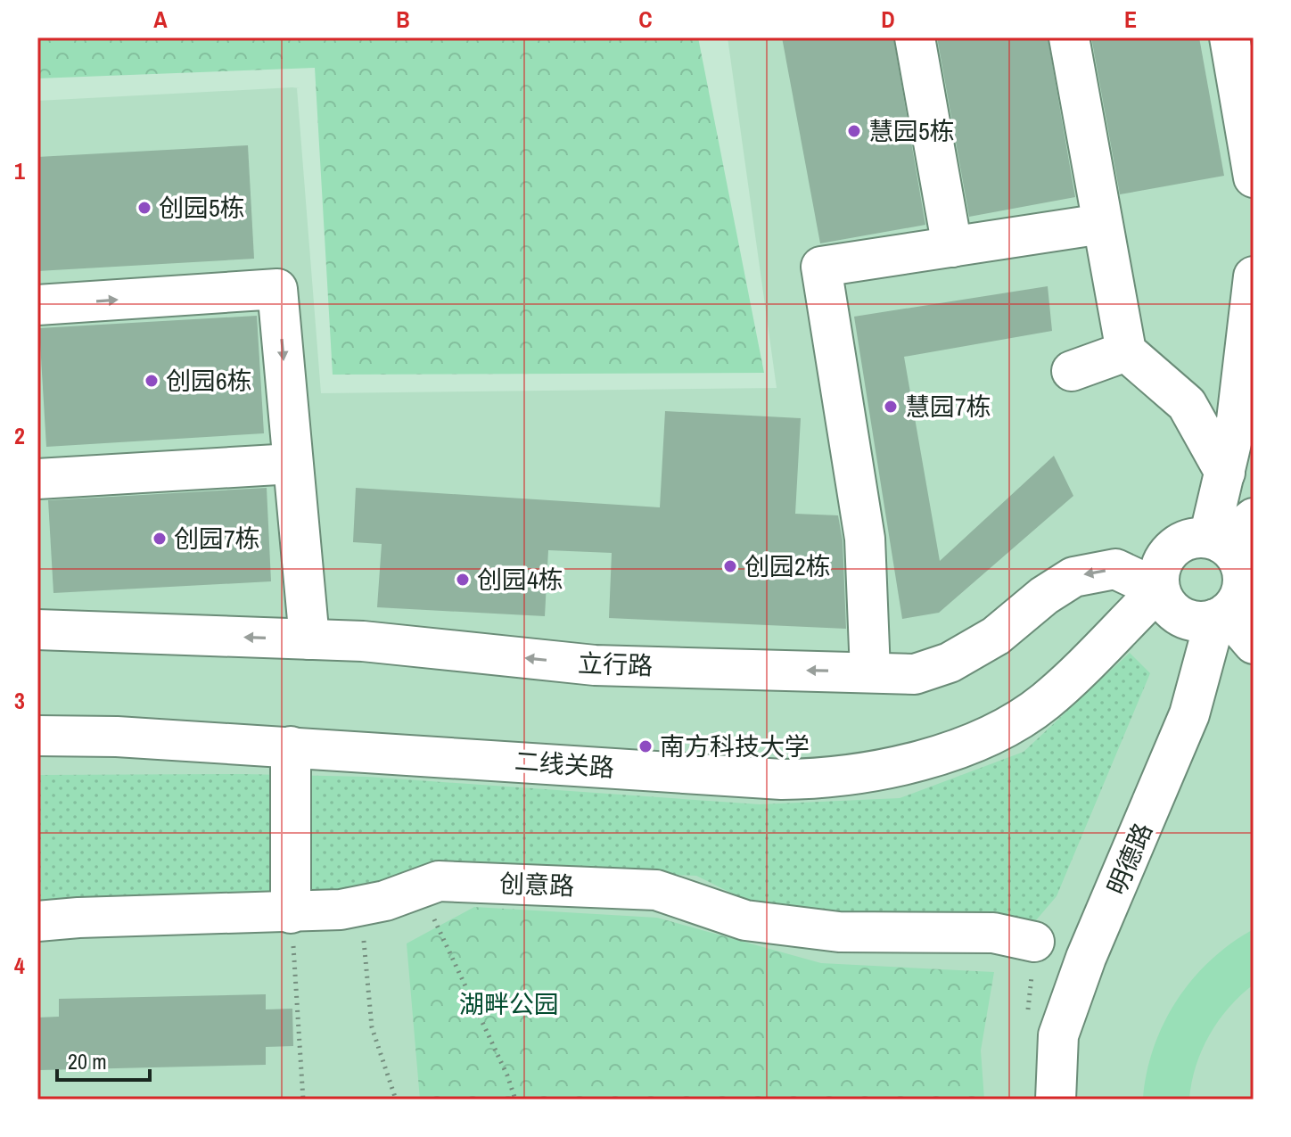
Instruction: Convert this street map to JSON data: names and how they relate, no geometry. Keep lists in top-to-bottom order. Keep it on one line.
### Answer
{"streets":{"street":["立行路","二线关路","明德路","创意路"]},"crossings":[["立行路","二线关路"],["立行路","明德路"],["二线关路","明德路"]],"parks":["湖畔公园"],"places":["慧园5栋","创园5栋","创园6栋","慧园7栋","创园7栋","创园2栋","创园4栋","南方科技大学"],"scale_bar":"20 m","grid":{"columns":["A","B","C","D","E"],"rows":["1","2","3","4"]}}
